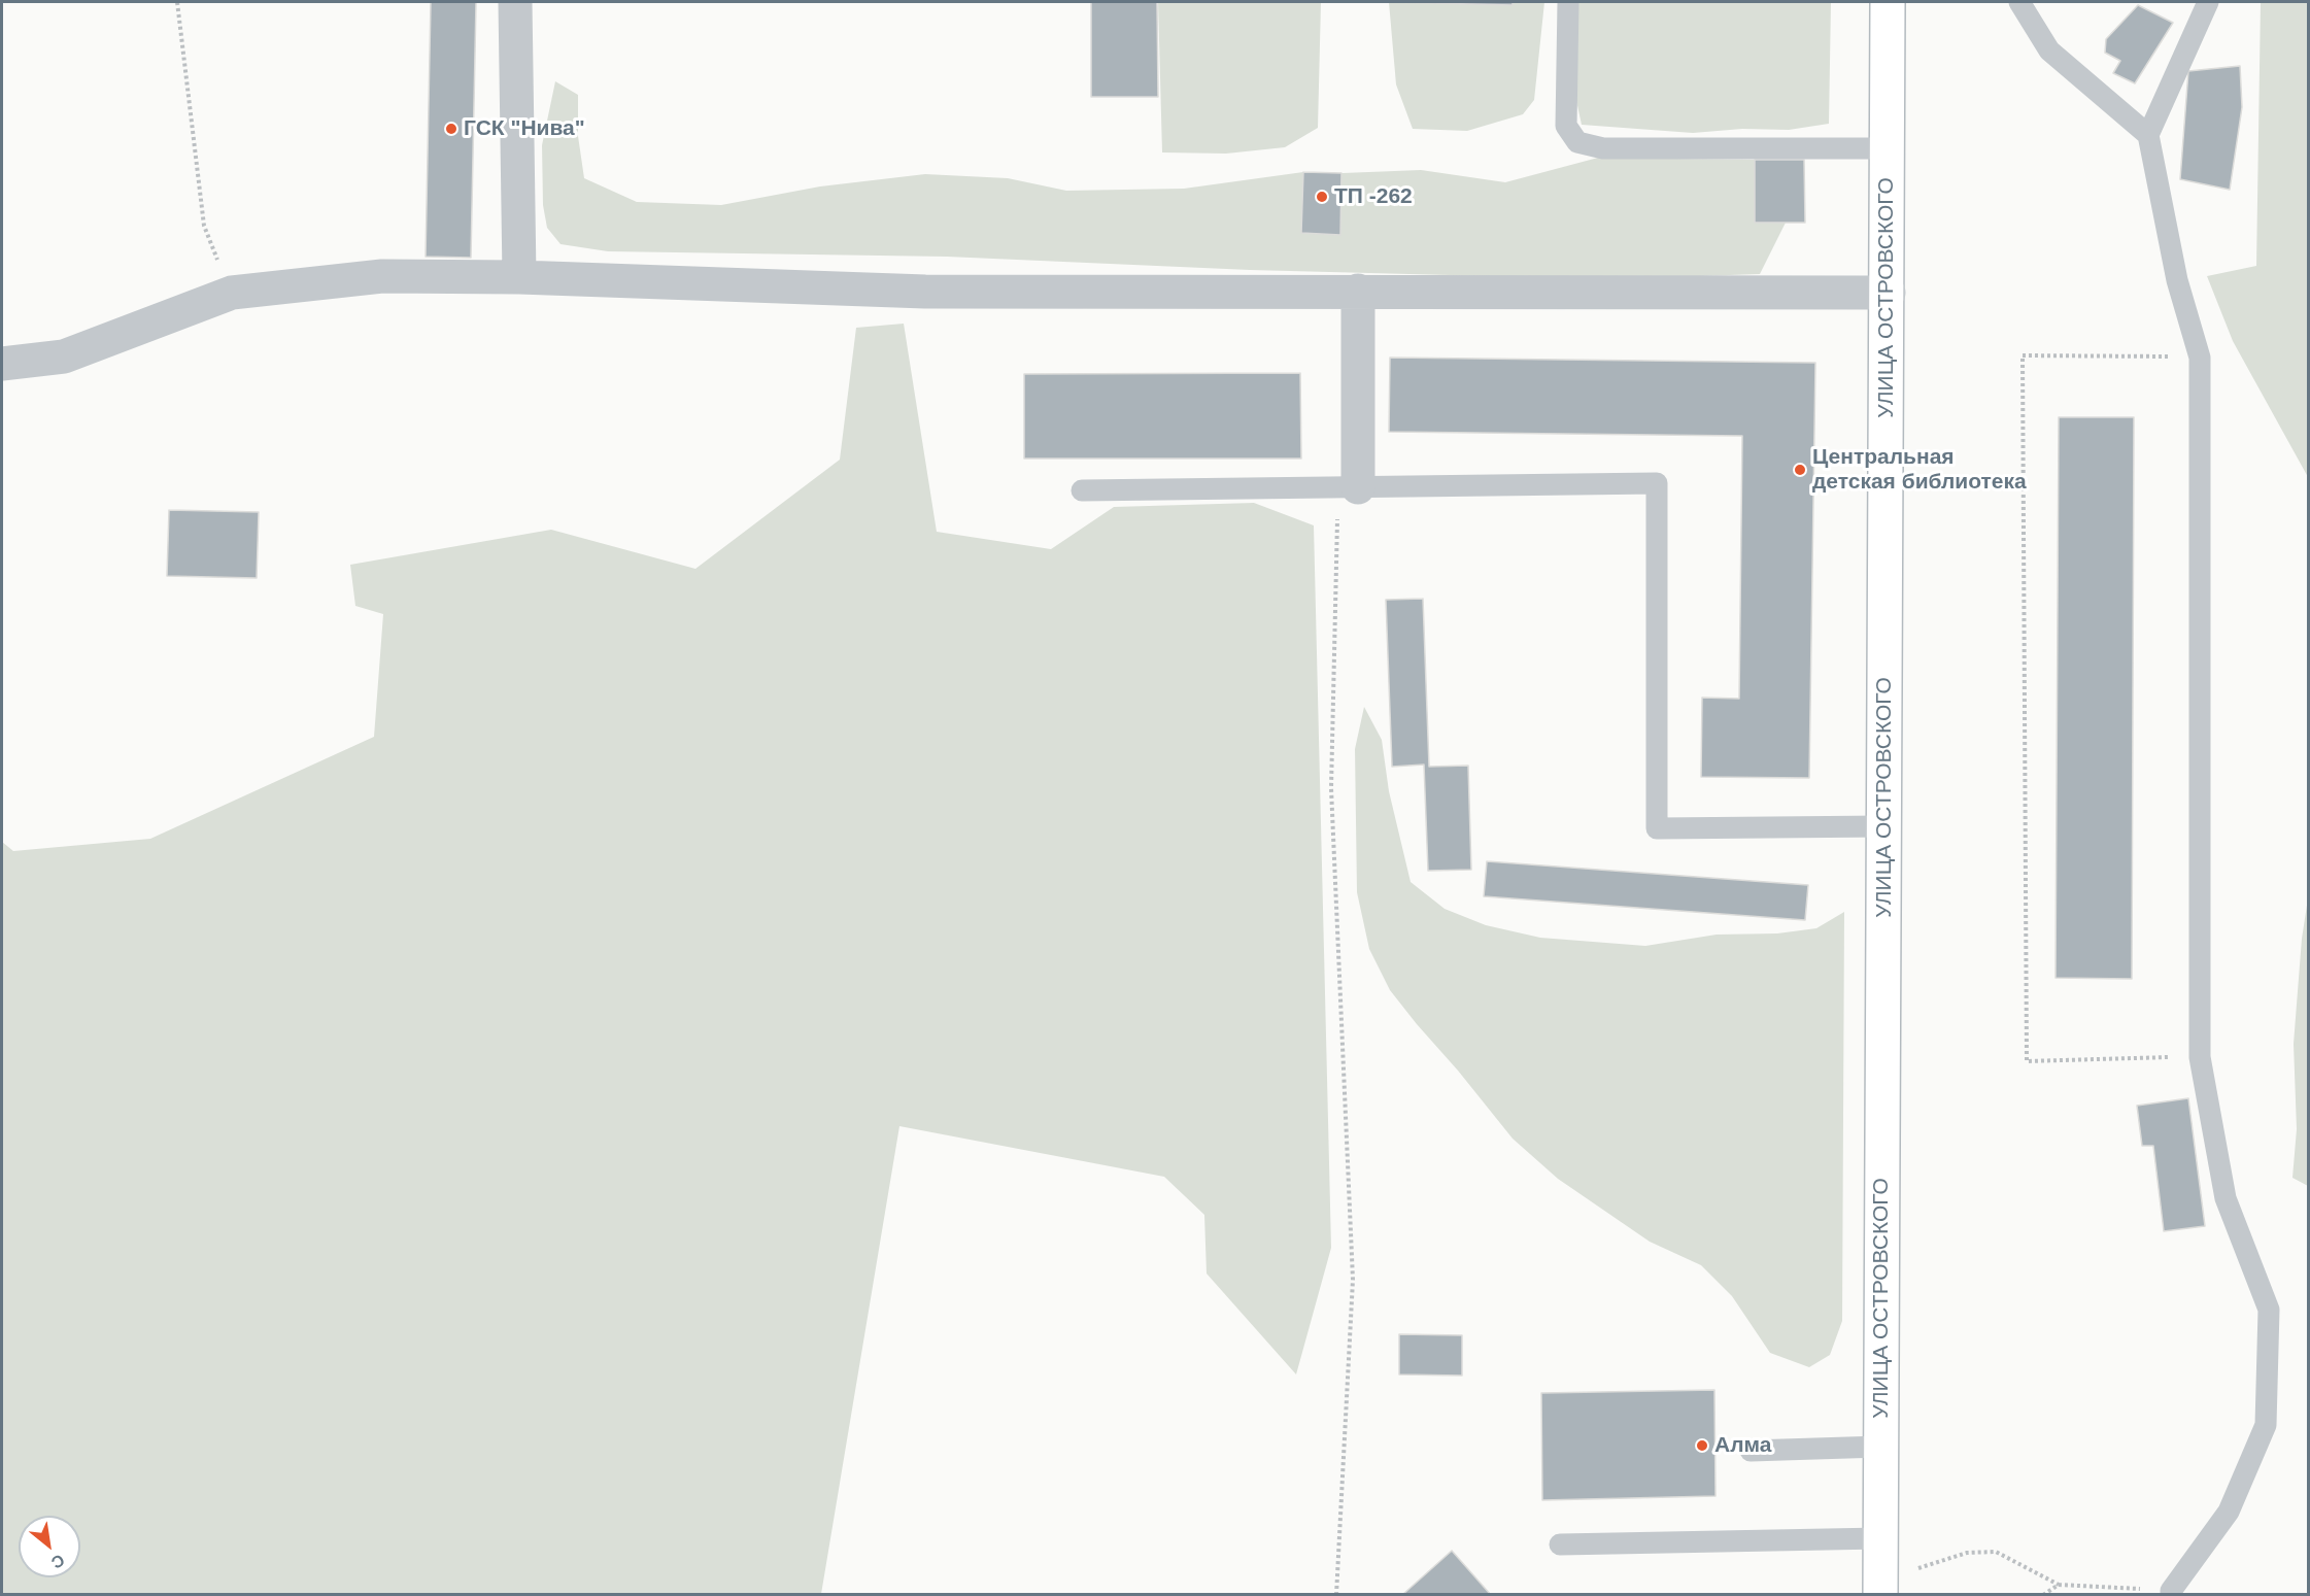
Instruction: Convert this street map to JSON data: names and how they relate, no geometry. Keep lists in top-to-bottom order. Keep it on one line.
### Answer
{"streets":{"main road":["УЛИЦА ОСТРОВСКОГО"]},"places":["ГСК \"Нива\"","ТП -262","Центральная детская библиотека","Алма"],"north":"bottom right"}
